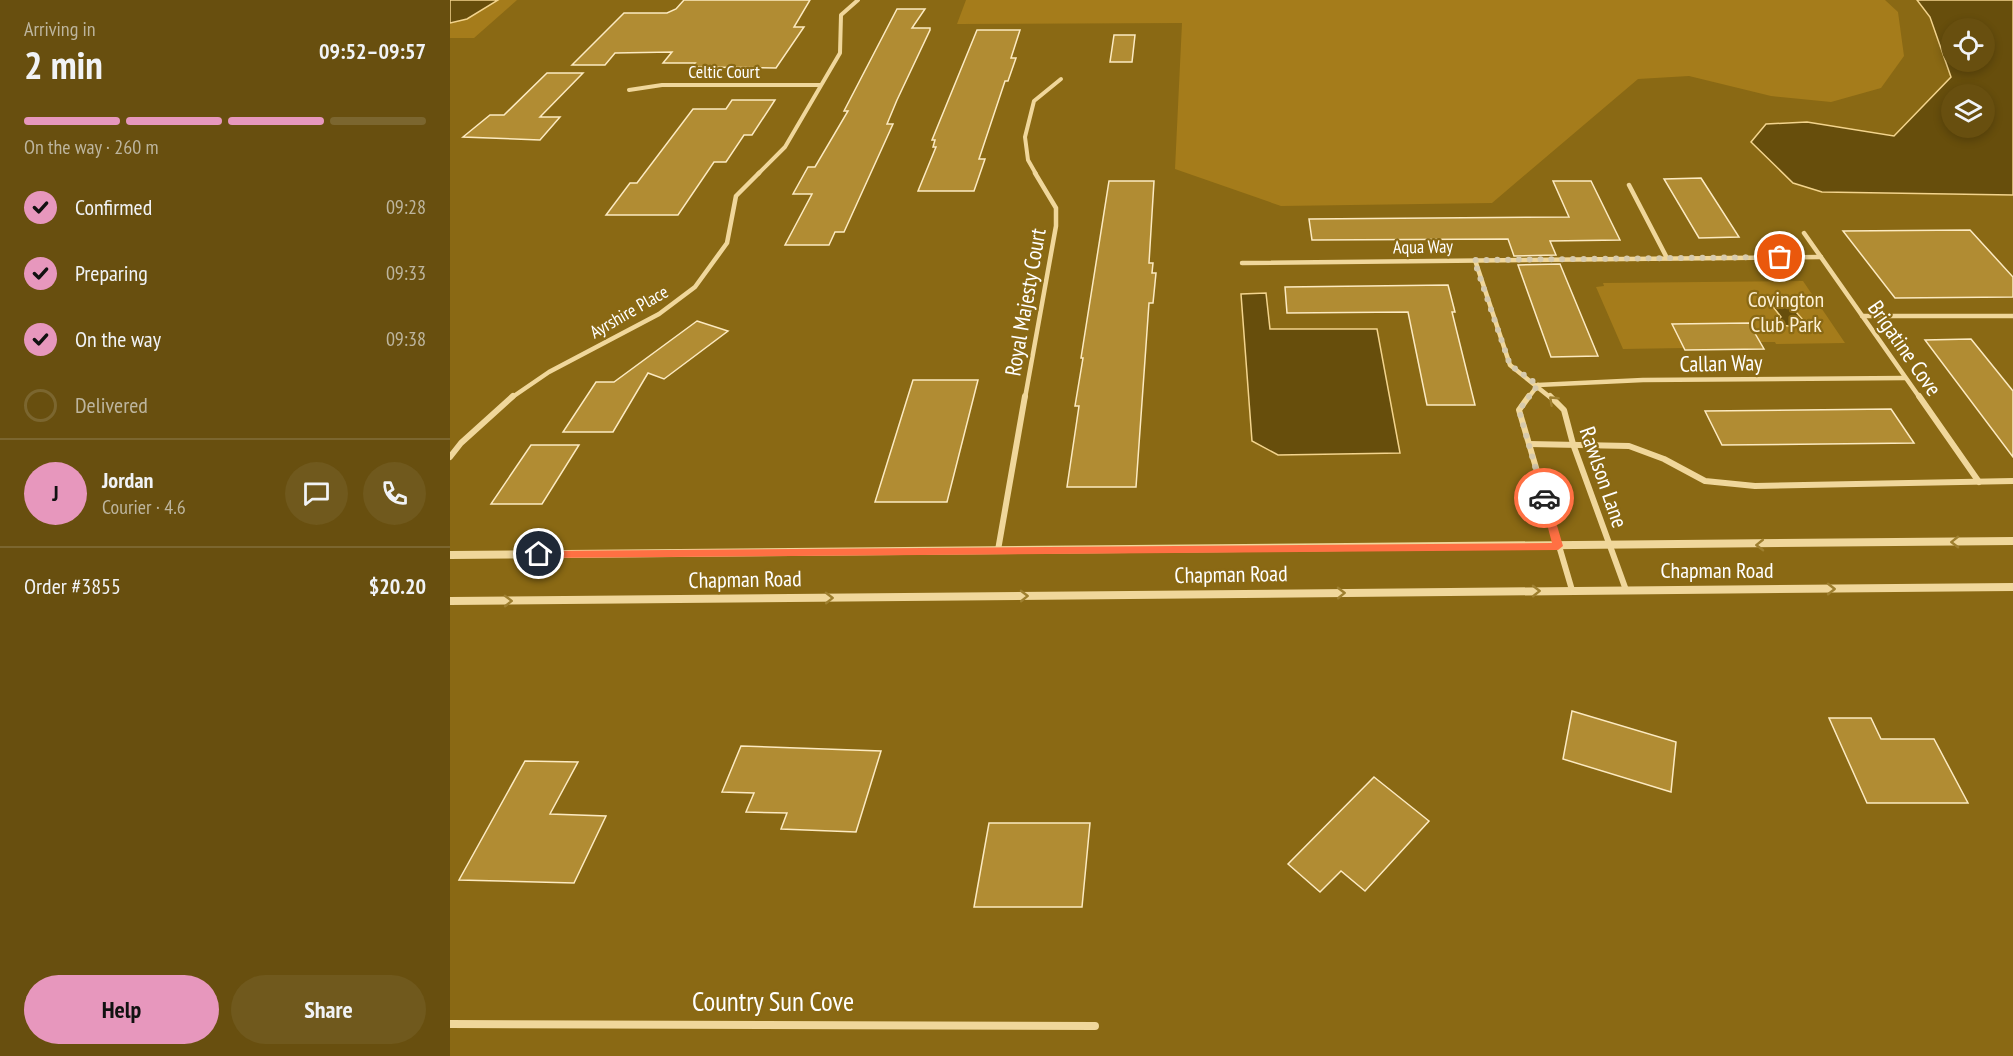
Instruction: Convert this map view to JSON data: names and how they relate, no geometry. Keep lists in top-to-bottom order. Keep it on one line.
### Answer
{"streets":{"street":["Celtic Court","Aqua Way","Royal Majesty Court","Ayrshire Place","Brigatine Cove","Callan Way","Rawlson Lane","Chapman Road","Country Sun Cove"]},"crossings":[["Celtic Court","Ayrshire Place"],["Aqua Way","Brigatine Cove"],["Aqua Way","Rawlson Lane"],["Royal Majesty Court","Chapman Road"],["Brigatine Cove","Callan Way"],["Callan Way","Rawlson Lane"],["Rawlson Lane","Chapman Road"]],"parks":["Covington Club Park"],"page":{"heading":["2 min","Arriving in","09:52–09:57"],"panel":["Jordan","Courier · 4.6","Order #3855","$20.20"],"bar":"On the way · 260 m","list":[["Confirmed","09:28"],["Preparing","09:33"],["On the way","09:38"],"Delivered"],"round":"J","buttons":["Help","Share"]}}
